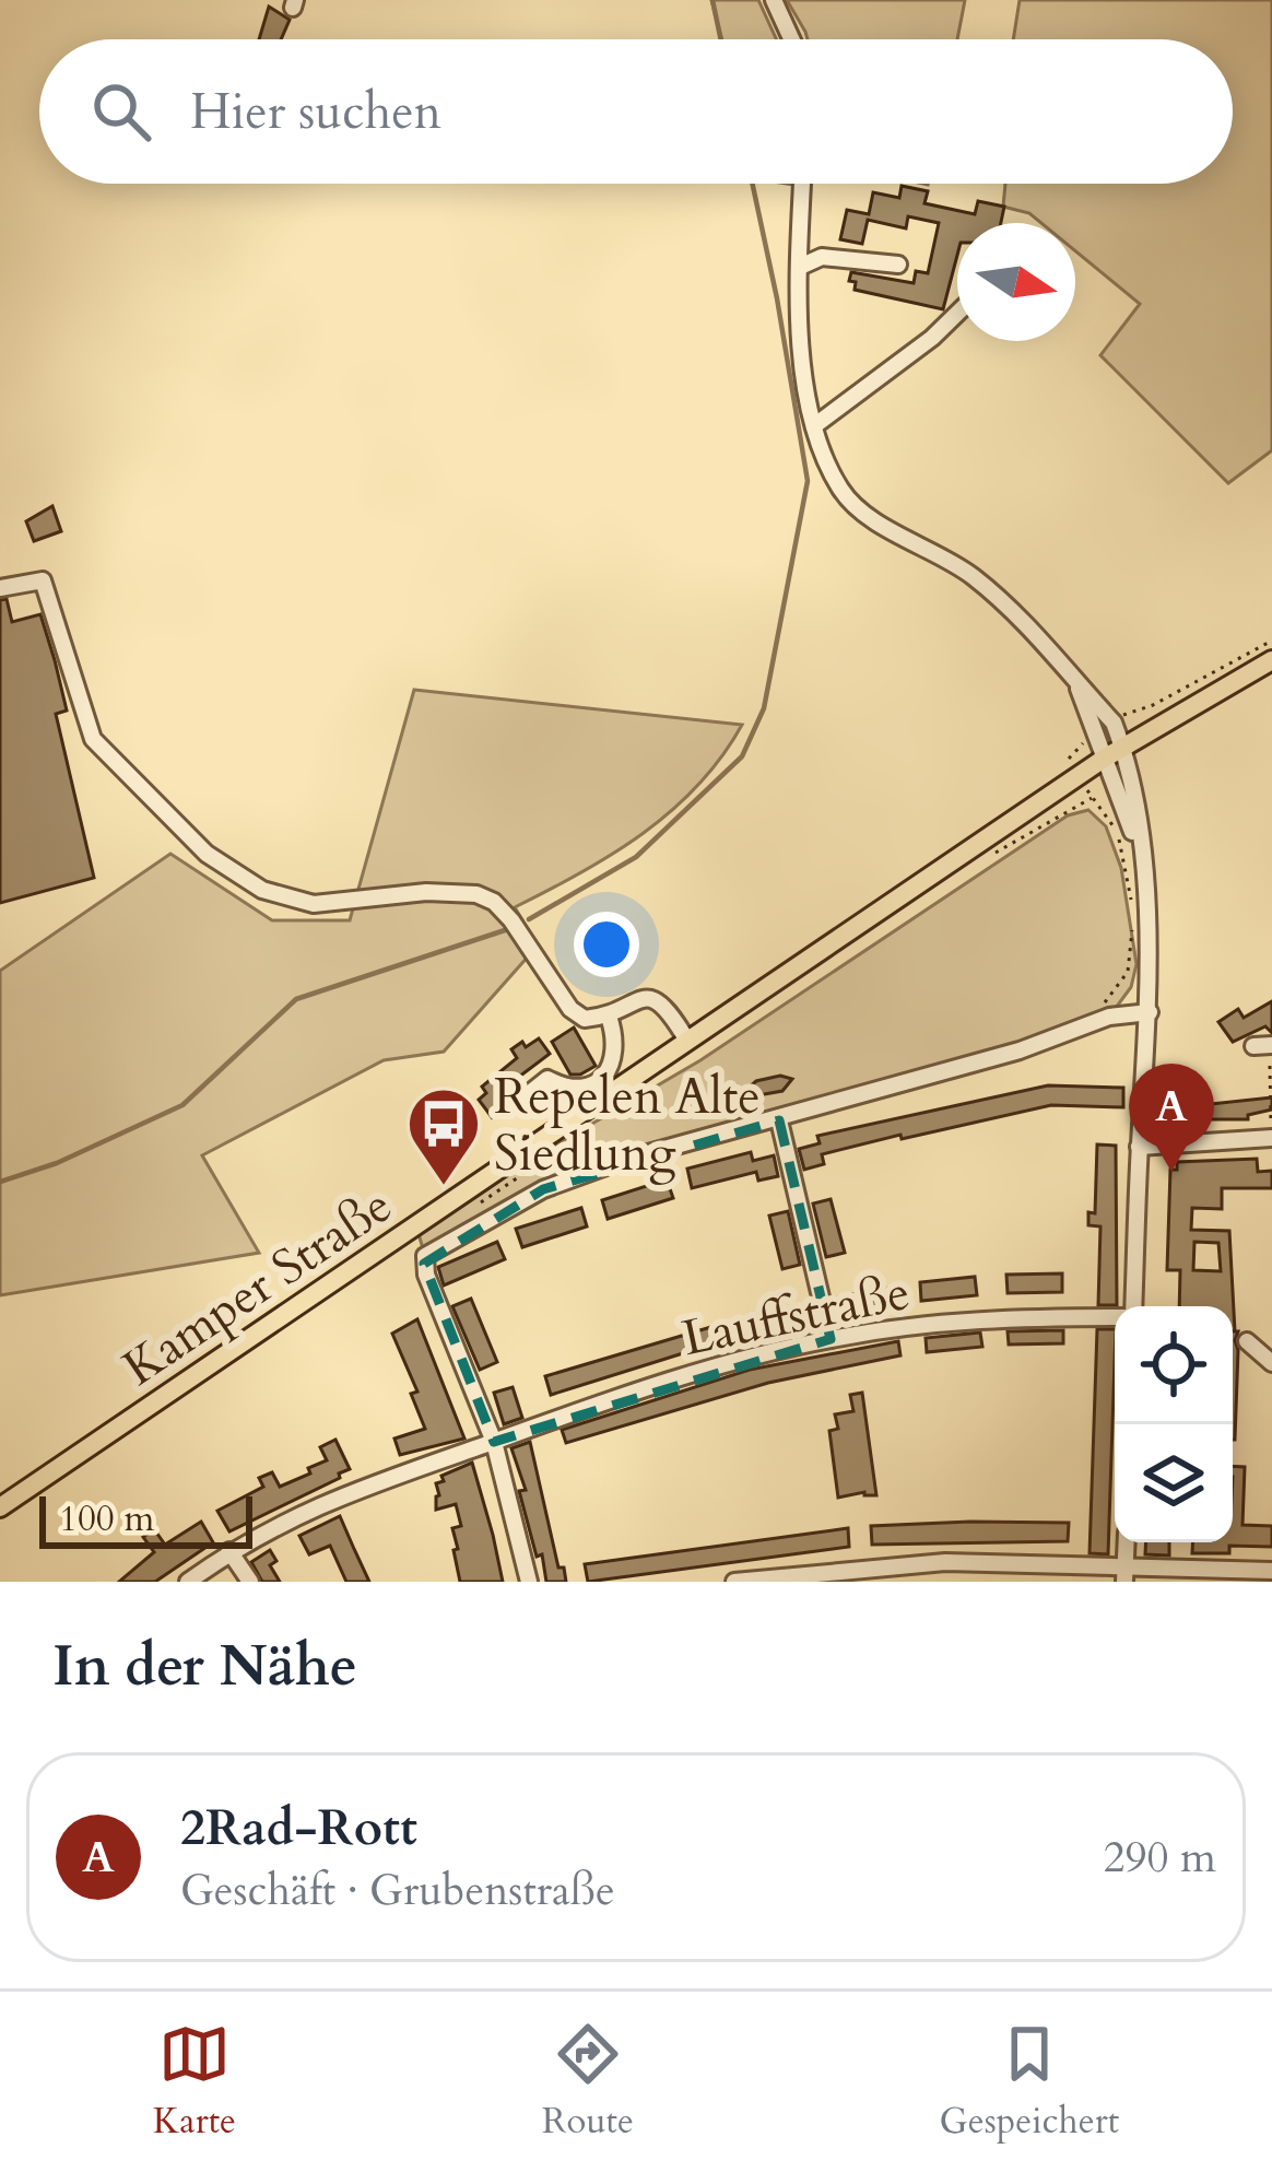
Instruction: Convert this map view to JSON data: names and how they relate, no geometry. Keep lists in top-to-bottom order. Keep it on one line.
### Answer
{"streets":{"main road":["Kamper Straße"],"street":["Lauffstraße"]},"crossings":[["Kamper Straße","Lauffstraße"]],"places":{"bus stop":["Repelen Alte Siedlung"]},"scale_bar":"100 m","north":"right","page":{"search":"Hier suchen","pins":"A","scale":"100 m","heading":"In der Nähe","list":[{"mark":"A","name":"2Rad-Rott","note":"Geschäft · Grubenstraße","value":"290 m"}],"nav":["Karte","Route","Gespeichert"]}}
